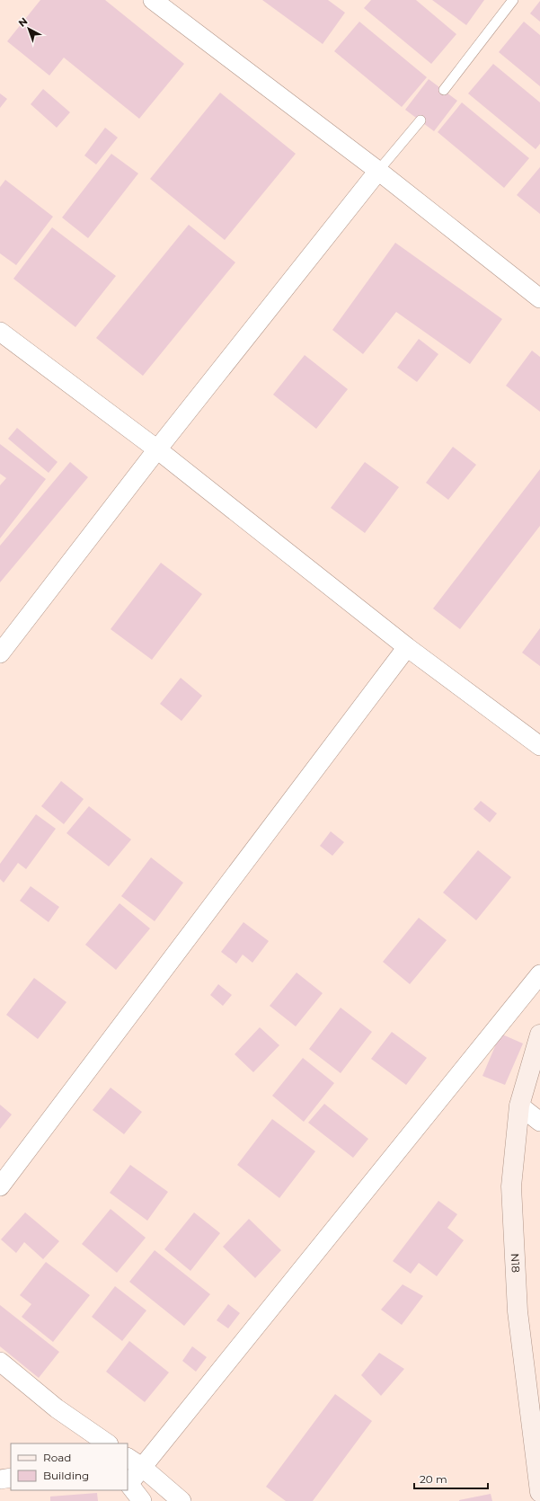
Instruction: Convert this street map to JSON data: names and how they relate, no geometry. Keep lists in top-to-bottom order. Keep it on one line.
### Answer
{"streets":{"main road":["N18"]},"legend":["Road","Building"],"scale_bar":"20 m","north":"top left"}
